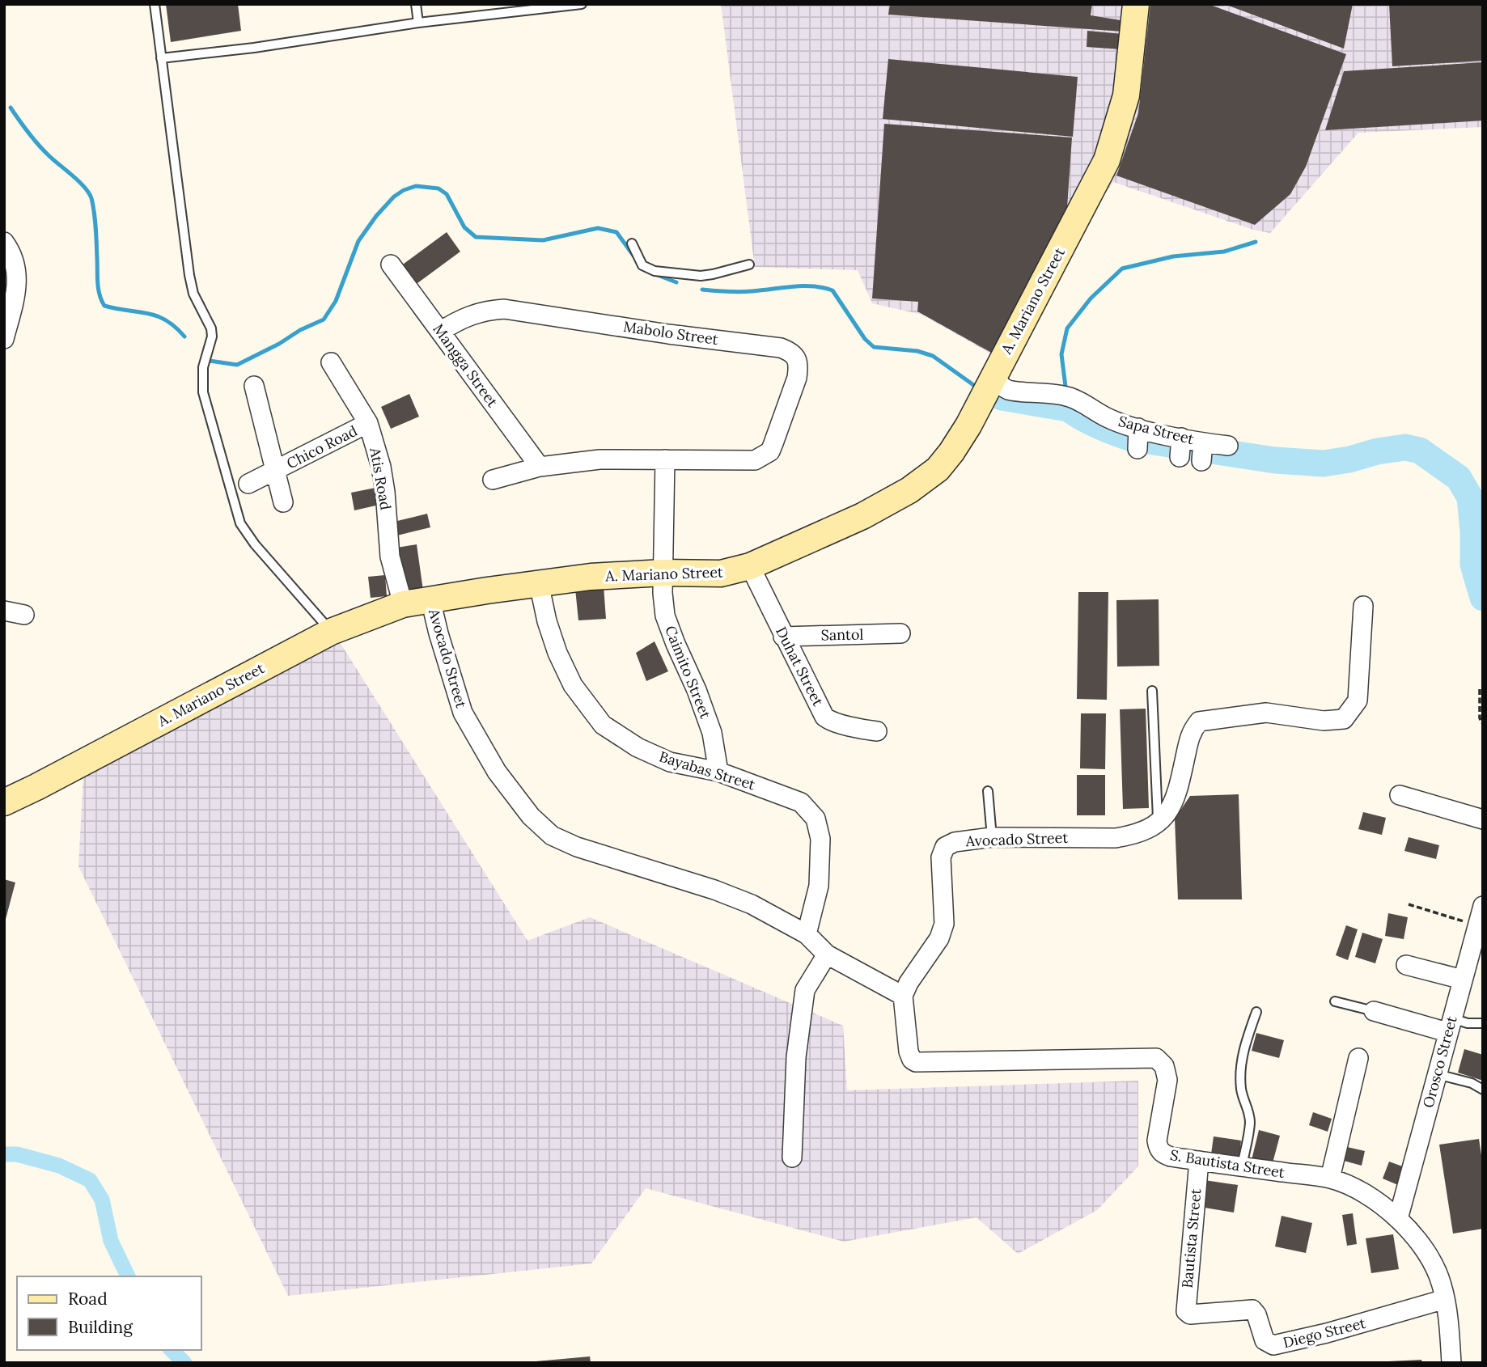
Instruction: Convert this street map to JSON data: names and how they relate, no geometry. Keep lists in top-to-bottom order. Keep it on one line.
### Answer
{"streets":{"street":["A. Mariano Street","Mabolo Street","Mangga Street","Sapa Street","Chico Road","Atis Road","Santol","Avocado Street","Duhat Street","Caimito Street","Bayabas Street","Orosco Street","S. Bautista Street","Bautista Street","Diego Street"]},"crossings":[["A. Mariano Street","Sapa Street"],["A. Mariano Street","Atis Road"],["A. Mariano Street","Avocado Street"],["A. Mariano Street","Duhat Street"],["A. Mariano Street","Caimito Street"],["A. Mariano Street","Bayabas Street"],["Mabolo Street","Mangga Street"],["Chico Road","Atis Road"],["Santol","Duhat Street"],["Avocado Street","Bayabas Street"],["Avocado Street","S. Bautista Street"],["Caimito Street","Bayabas Street"],["Orosco Street","S. Bautista Street"],["S. Bautista Street","Bautista Street"],["S. Bautista Street","Diego Street"],["Bautista Street","Diego Street"]],"legend":["Road","Building"]}
